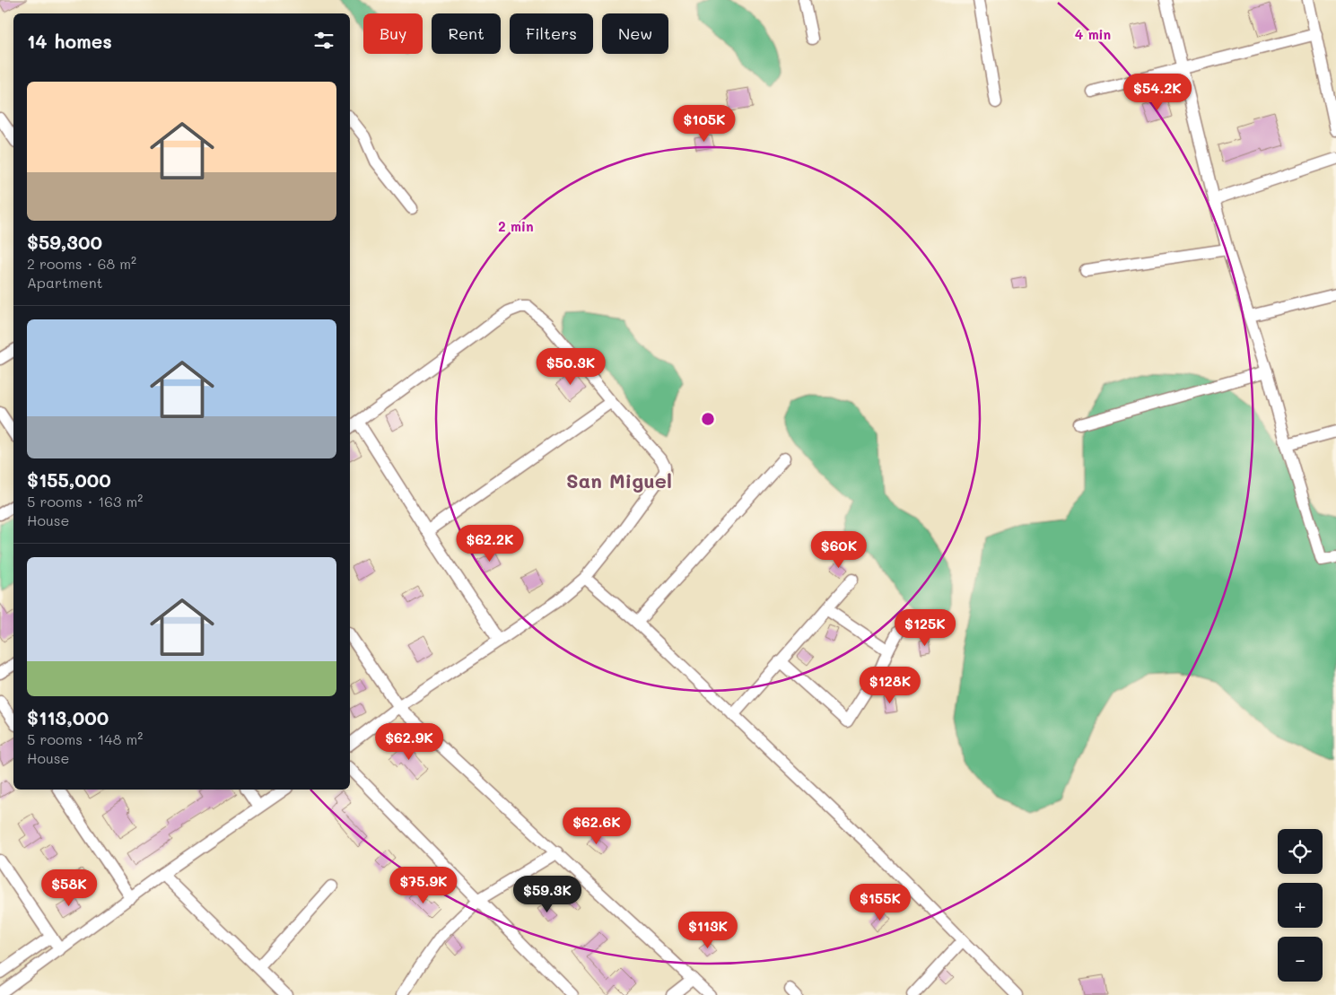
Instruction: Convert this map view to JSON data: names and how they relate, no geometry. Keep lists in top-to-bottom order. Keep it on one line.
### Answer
{"districts":["San Miguel"],"page":{"chip":["Buy","Rent","Filters","New"],"heading":"14 homes","list":[{"name":"$59,300","note":"2 rooms · 68 m² · Apartment"},{"name":"$155,000","note":"5 rooms · 163 m² · House"},{"name":"$113,000","note":"5 rooms · 148 m² · House"}],"price":["$54.2K","$105K","$50.3K","$62.2K","$60K","$125K","$128K","$62.9K","$62.6K","$75.9K","$58K","$59.3K","$155K","$113K"],"map_buttons":["+","−"]},"rings":["4 min","2 min"]}
